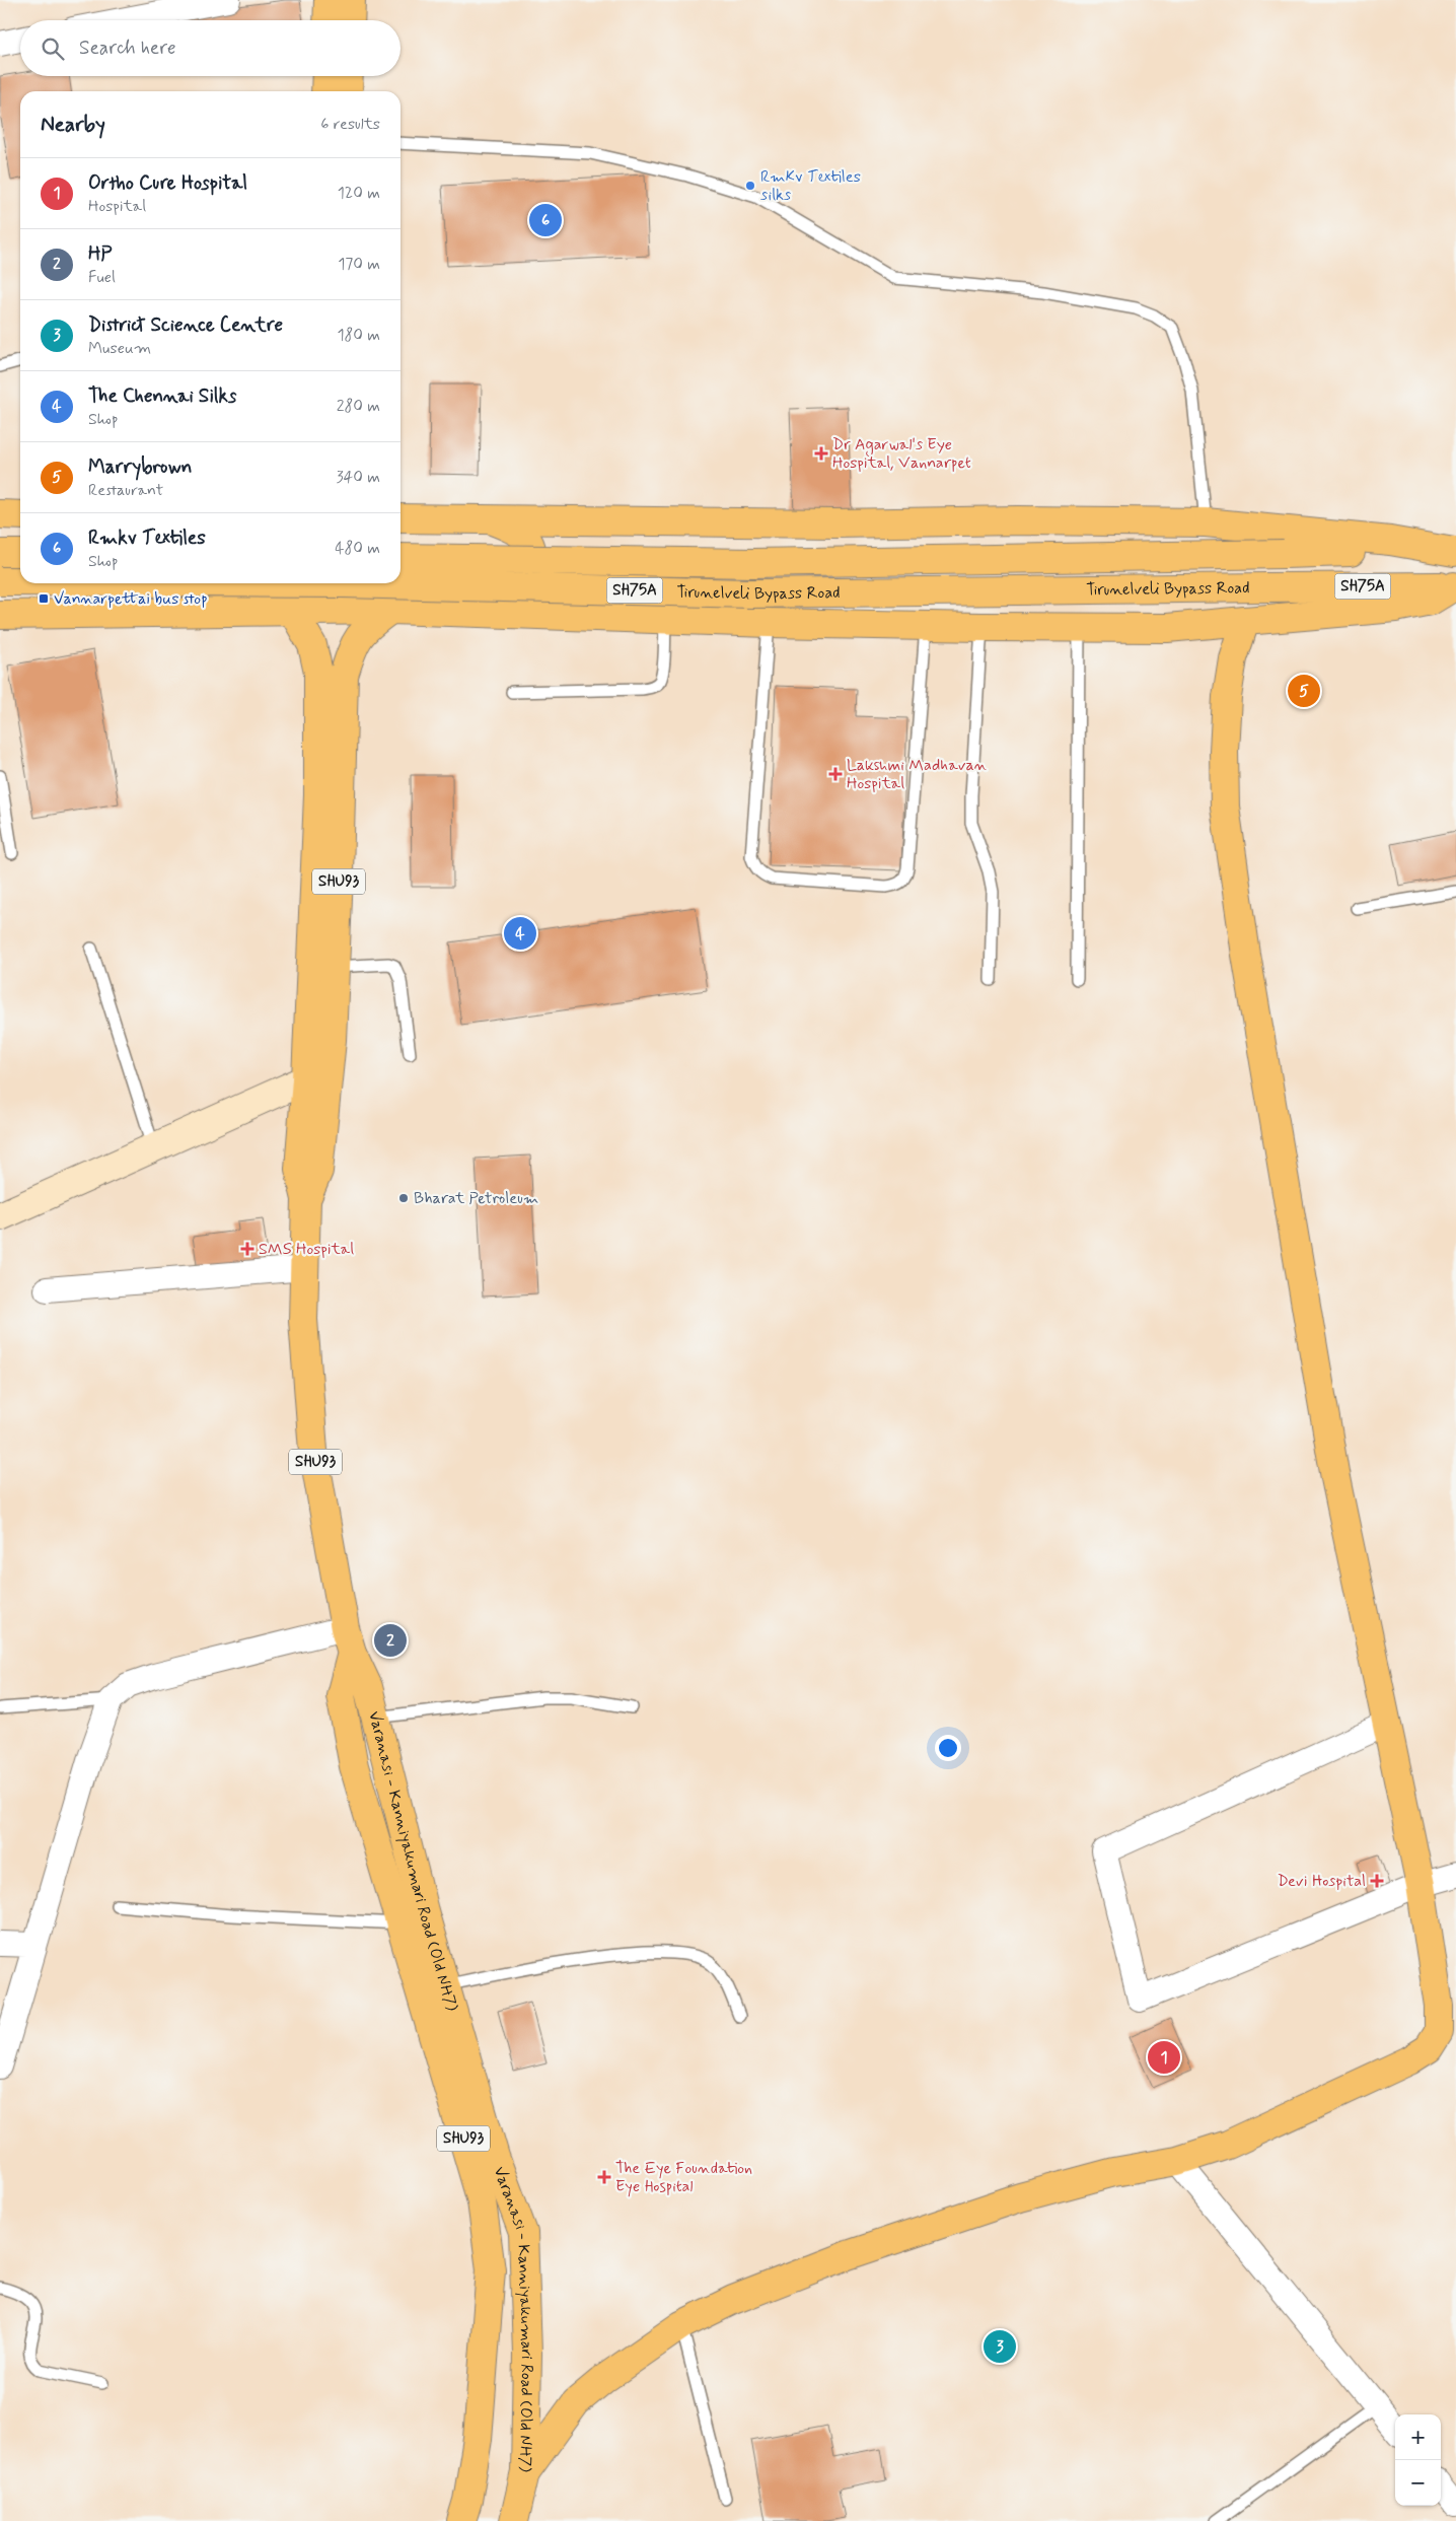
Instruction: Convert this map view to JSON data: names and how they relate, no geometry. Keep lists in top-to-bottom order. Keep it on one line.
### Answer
{"streets":{"main road":["SH75A","Tirunelveli Bypass Road","SHU93","Varanasi - Kanniyakumari Road (Old NH7)"]},"places":{"other":["RmKv Textiles silks","Bharat Petroleum"],"health":["Dr Agarwal's Eye Hospital, Vannarpet","Lakshmi Madhavan Hospital","SMS Hospital","Devi Hospital","The Eye Foundation Eye Hospital"],"transit":["Vannarpettai bus stop"]},"page":{"search":"Search here","heading":["Nearby","6 results"],"list":[{"mark":"1","name":"Ortho Cure Hospital","note":"Hospital","value":"120 m"},{"mark":"2","name":"HP","note":"Fuel","value":"170 m"},{"mark":"3","name":"District Science Centre","note":"Museum","value":"180 m"},{"mark":"4","name":"The Chennai Silks","note":"Shop","value":"280 m"},{"mark":"5","name":"Marrybrown","note":"Restaurant","value":"340 m"},{"mark":"6","name":"Rmkv Textiles","note":"Shop","value":"480 m"}],"pins":["6","5","4","2","1","3"],"map_buttons":["+","−"]}}
